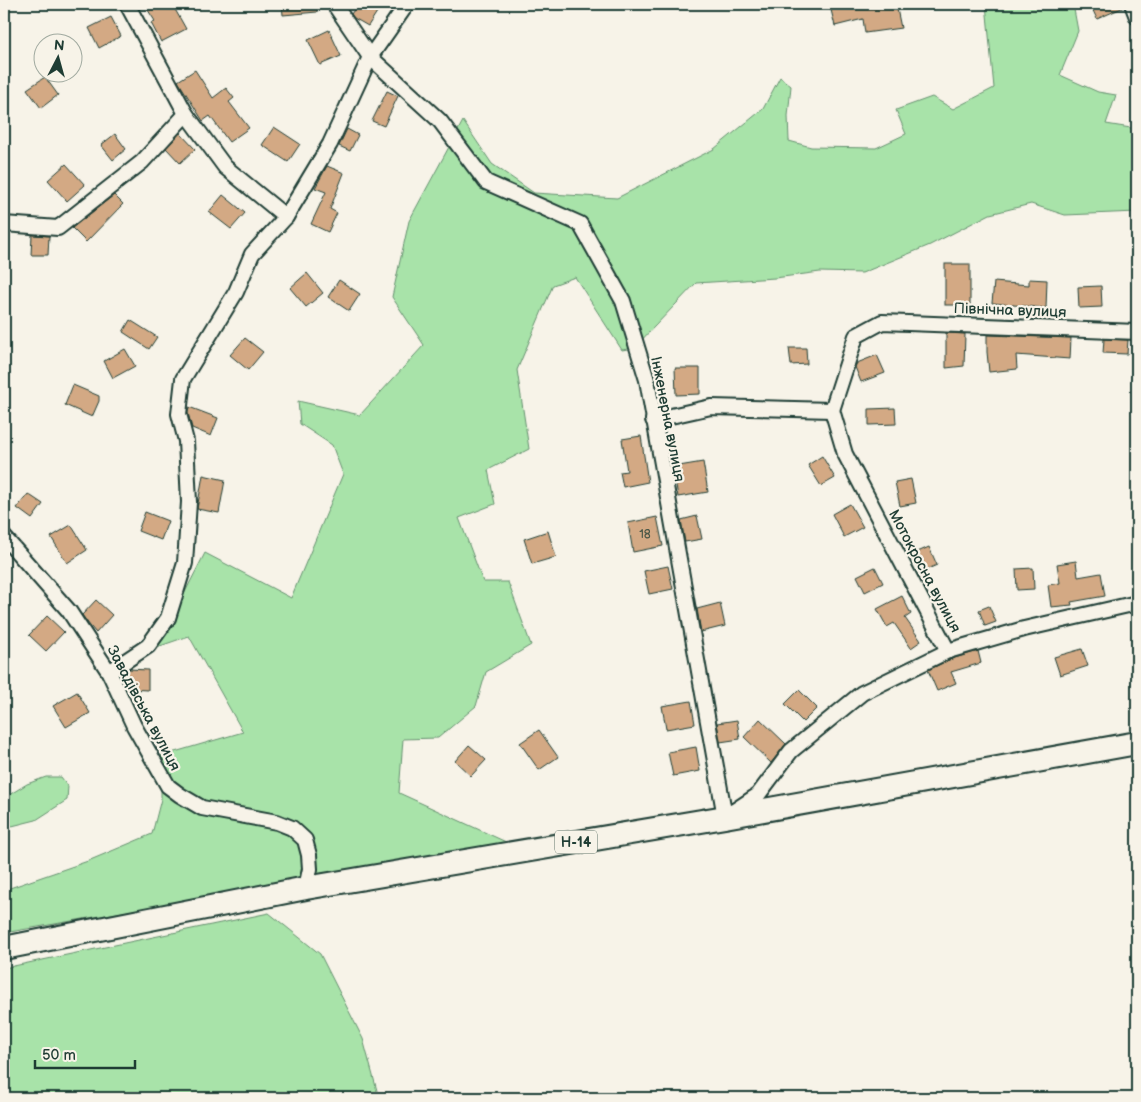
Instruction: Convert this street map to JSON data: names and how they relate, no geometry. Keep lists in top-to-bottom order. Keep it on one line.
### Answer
{"streets":{"main road":["Н-14"],"street":["Північна вулиця","Інженерна вулиця","Мотокросна вулиця","Завадівська вулиця"]},"crossings":[["Північна вулиця","Мотокросна вулиця"],["Інженерна вулиця","Н-14"],["Завадівська вулиця","Н-14"]],"house_numbers":["18"],"scale_bar":"50 m","north":"top"}
